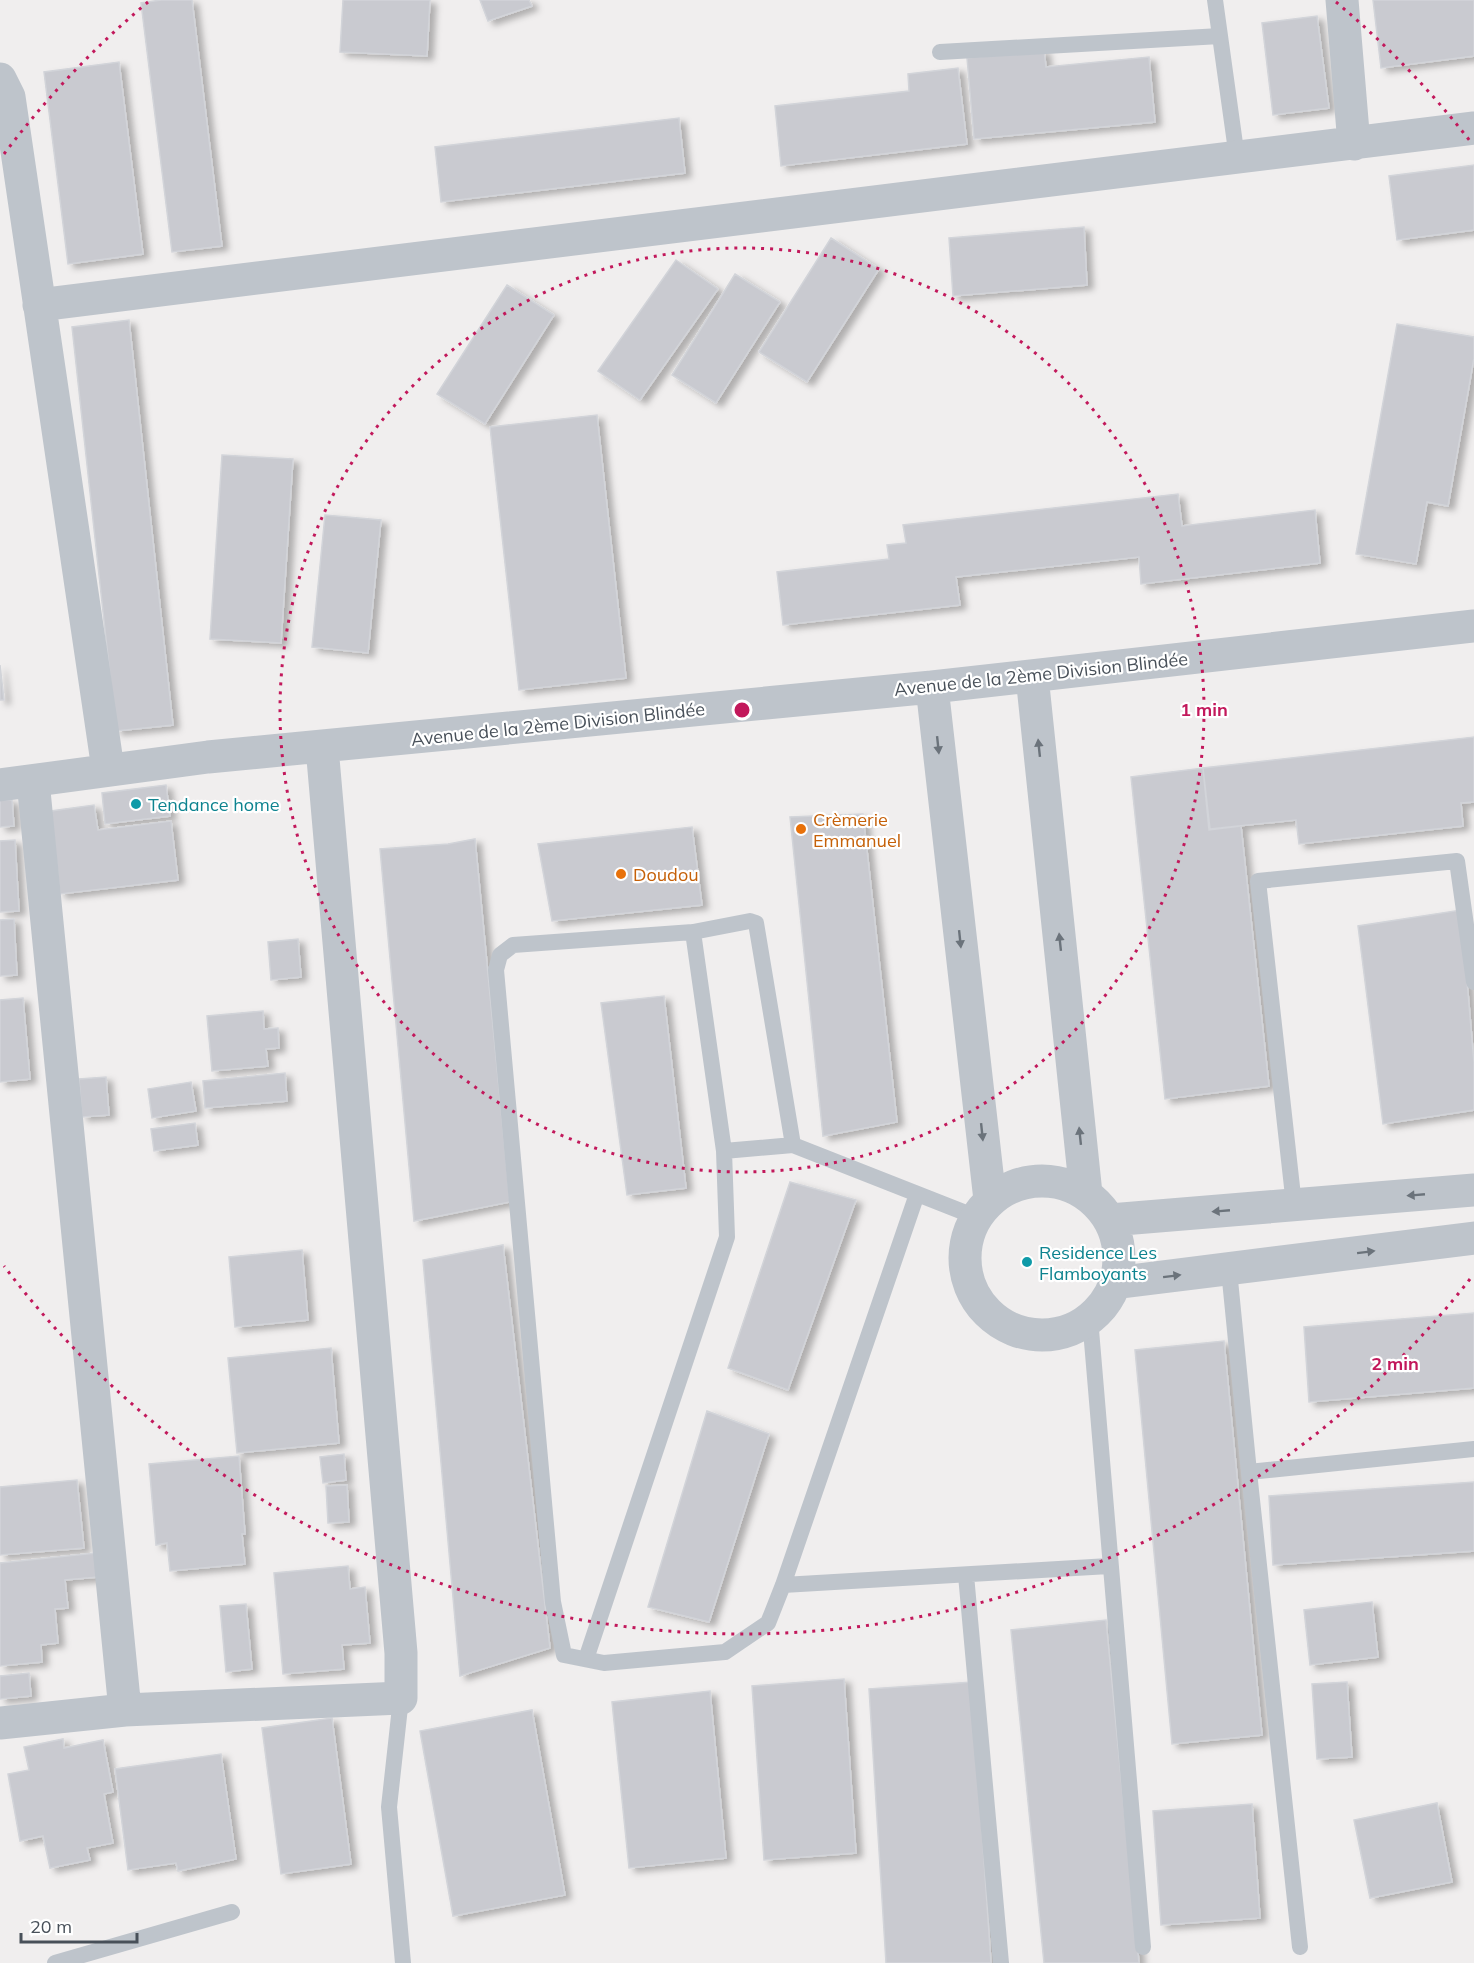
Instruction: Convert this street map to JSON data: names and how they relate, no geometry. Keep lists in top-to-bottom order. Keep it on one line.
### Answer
{"streets":{"street":["Avenue de la 2ème Division Blindée"]},"places":["Tendance home","Crèmerie Emmanuel","Doudou","Residence Les Flamboyants"],"scale_bar":"20 m","rings":["1 min","2 min"]}
